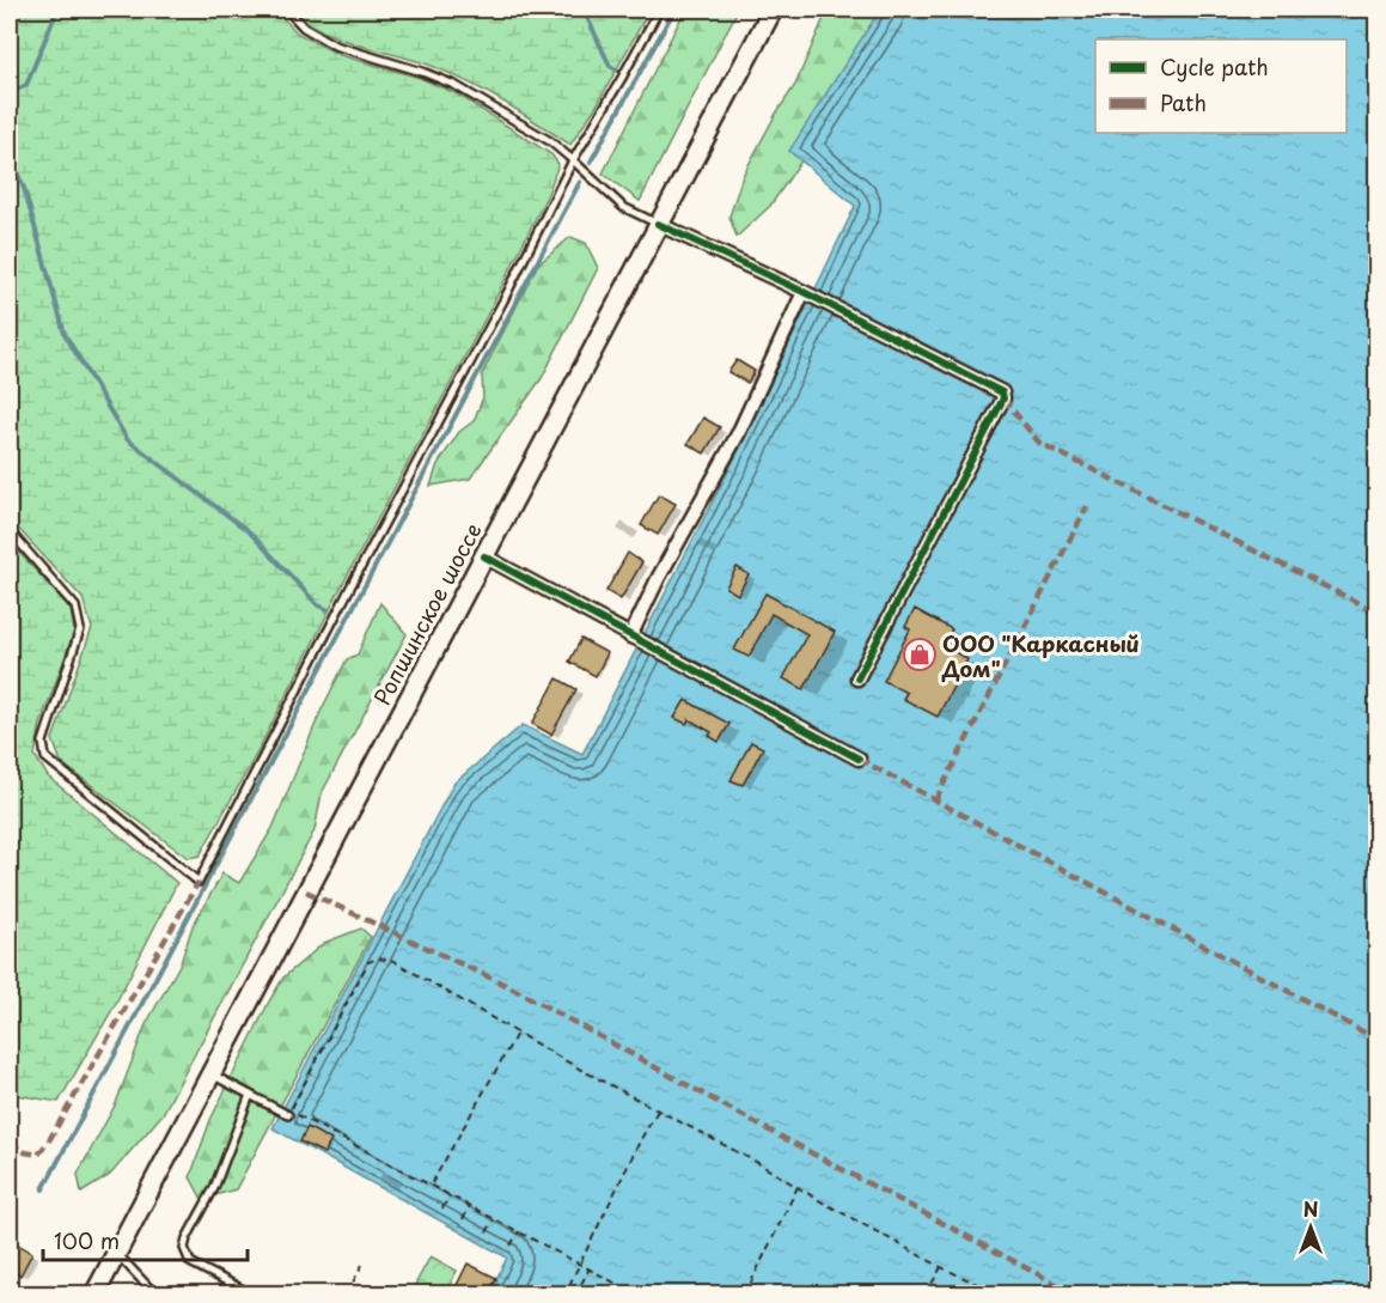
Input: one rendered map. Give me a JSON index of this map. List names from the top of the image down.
{
  "streets": {
    "main road": ["Ропшинское шоссе"]
  },
  "places": {
    "shop": ["ООО \"Каркасный Дом\""]
  },
  "legend": ["Cycle path", "Path"],
  "scale_bar": "100 m",
  "north": "top"
}
